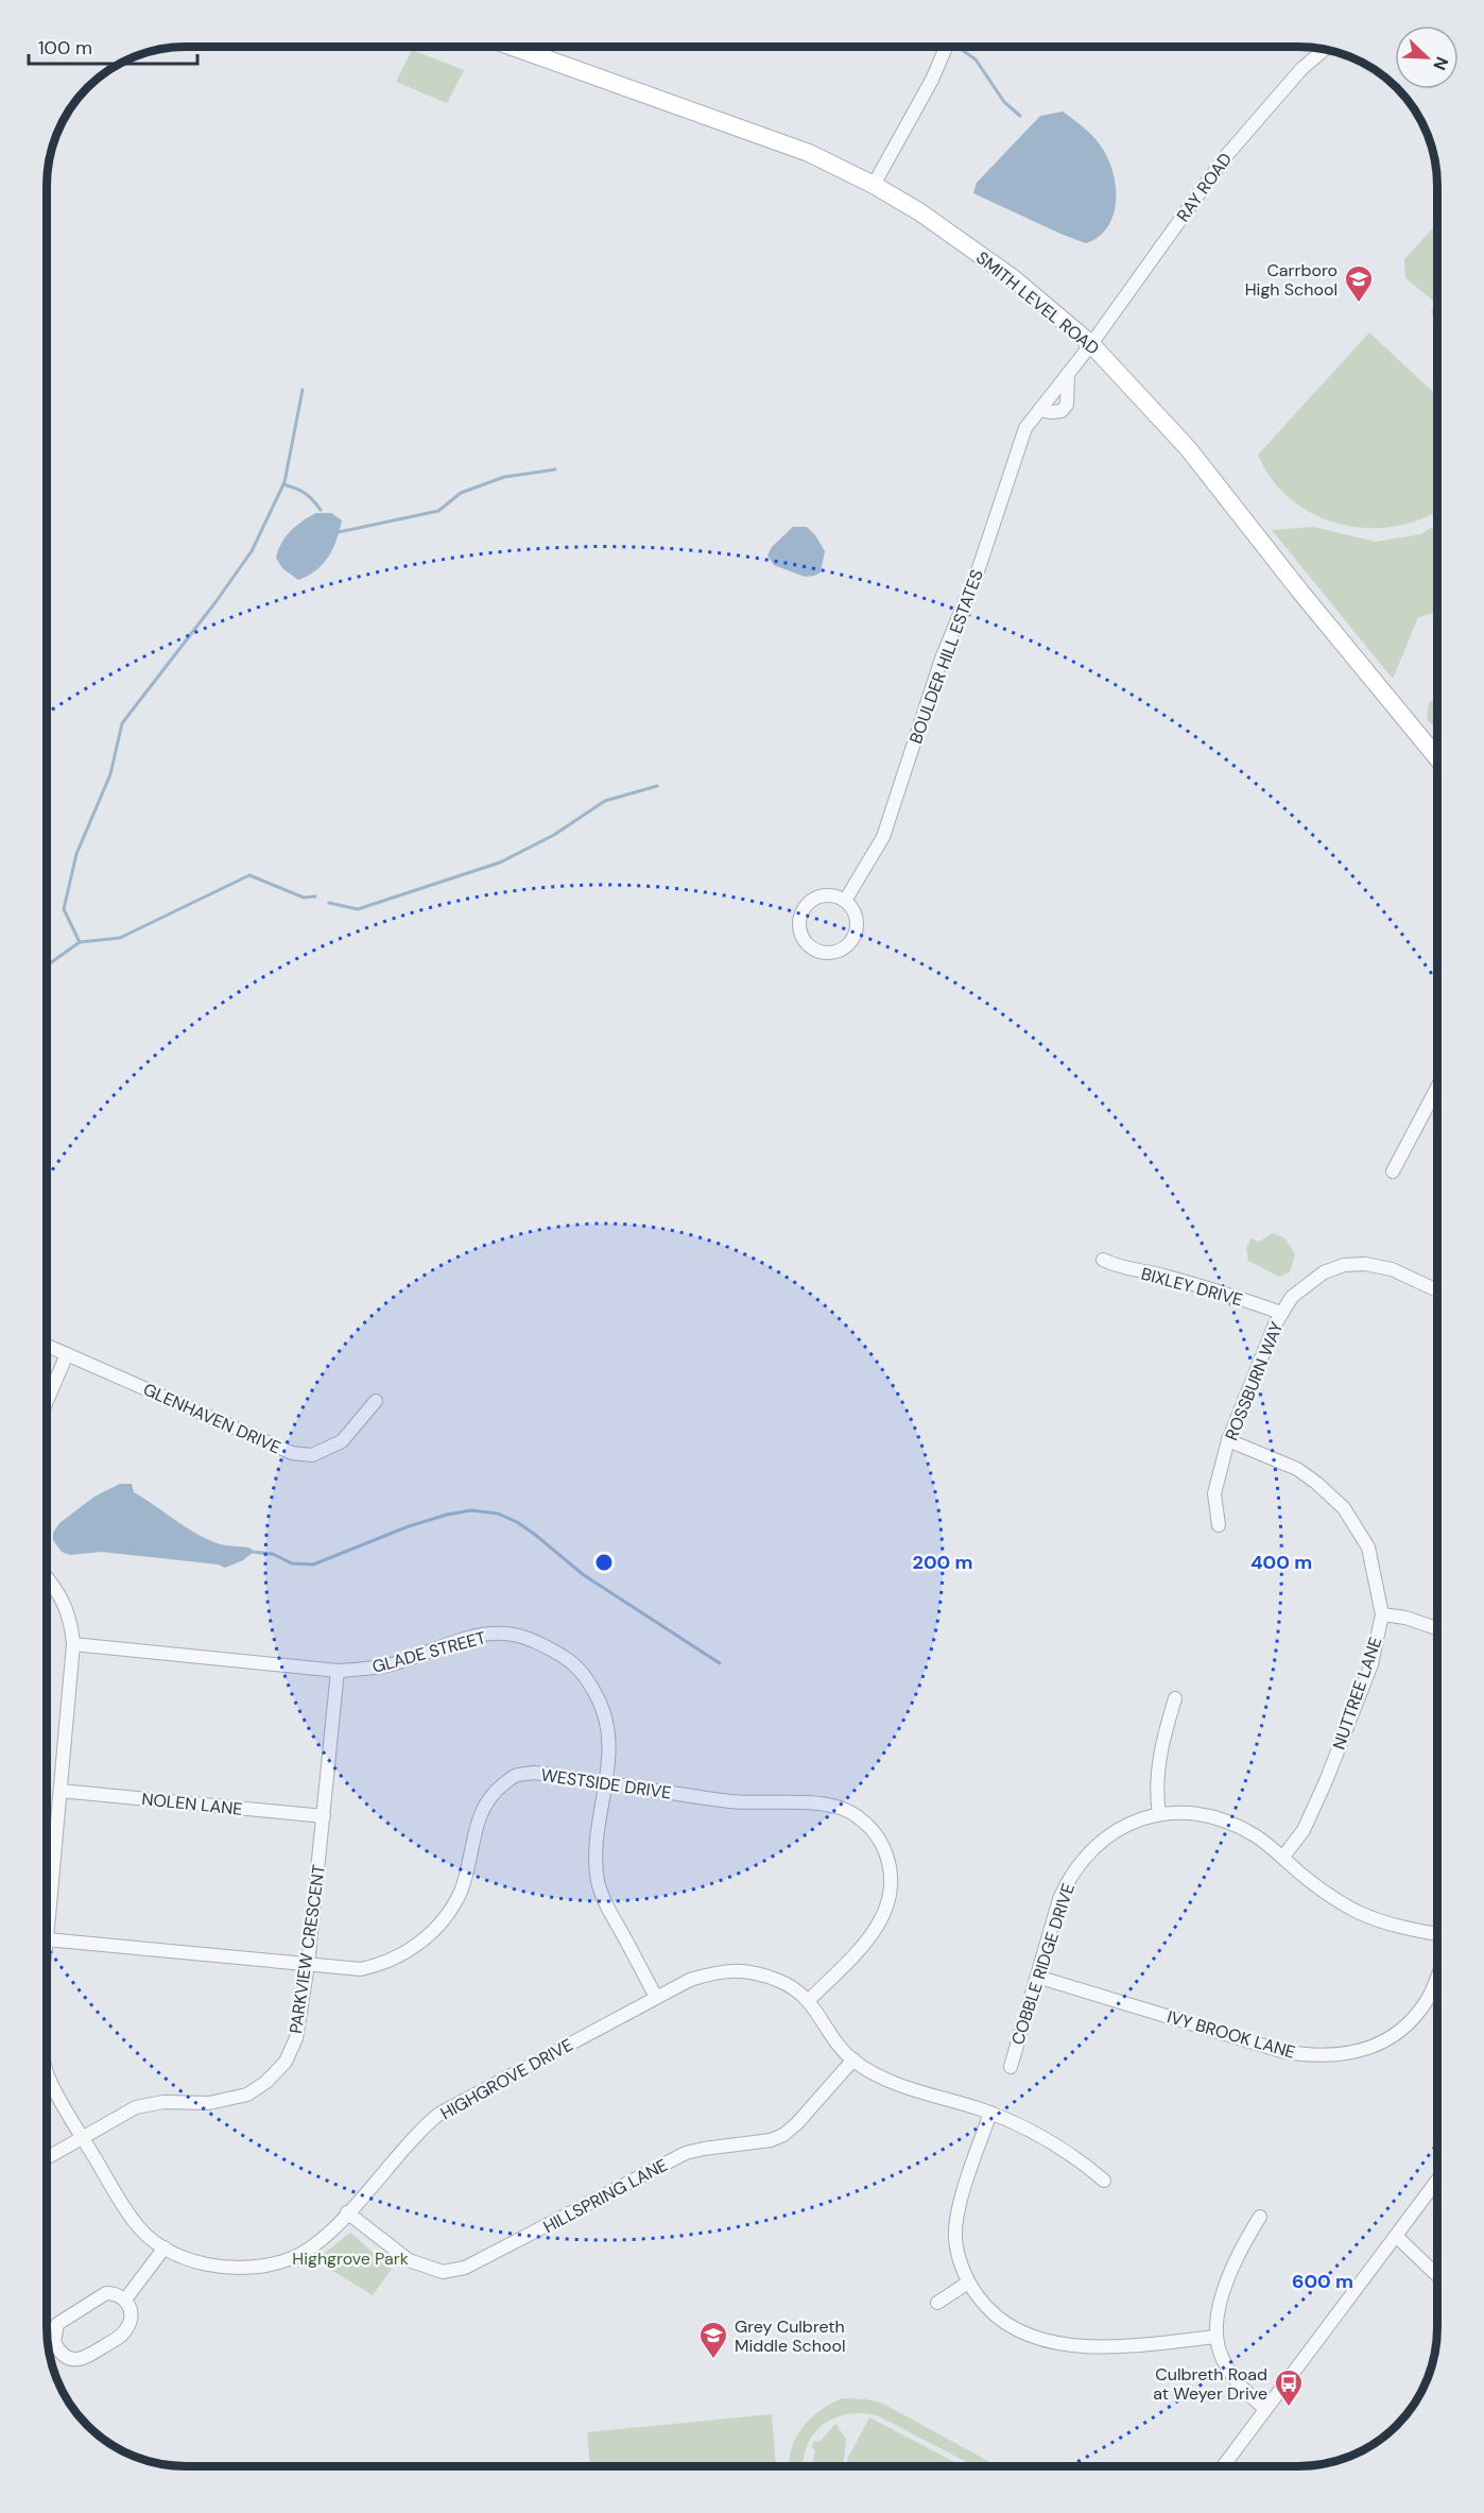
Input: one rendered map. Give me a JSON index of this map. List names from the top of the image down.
{
  "streets": {
    "main road": ["SMITH LEVEL ROAD"],
    "street": [
      "RAY ROAD",
      "BOULDER HILL ESTATES",
      "BIXLEY DRIVE",
      "ROSSBURN WAY",
      "GLENHAVEN DRIVE",
      "GLADE STREET",
      "NUTTREE LANE",
      "WESTSIDE DRIVE",
      "NOLEN LANE",
      "PARKVIEW CRESCENT",
      "COBBLE RIDGE DRIVE",
      "IVY BROOK LANE",
      "HIGHGROVE DRIVE",
      "HILLSPRING LANE"
    ]
  },
  "crossings": [
    ["RAY ROAD", "SMITH LEVEL ROAD"],
    ["RAY ROAD", "BOULDER HILL ESTATES"],
    ["SMITH LEVEL ROAD", "BOULDER HILL ESTATES"],
    ["BIXLEY DRIVE", "ROSSBURN WAY"],
    ["ROSSBURN WAY", "NUTTREE LANE"],
    ["GLADE STREET", "WESTSIDE DRIVE"],
    ["GLADE STREET", "PARKVIEW CRESCENT"],
    ["GLADE STREET", "HIGHGROVE DRIVE"],
    ["NUTTREE LANE", "COBBLE RIDGE DRIVE"],
    ["WESTSIDE DRIVE", "PARKVIEW CRESCENT"],
    ["WESTSIDE DRIVE", "HIGHGROVE DRIVE"],
    ["NOLEN LANE", "PARKVIEW CRESCENT"],
    ["NOLEN LANE", "HIGHGROVE DRIVE"],
    ["PARKVIEW CRESCENT", "HIGHGROVE DRIVE"],
    ["COBBLE RIDGE DRIVE", "IVY BROOK LANE"],
    ["HIGHGROVE DRIVE", "HILLSPRING LANE"]
  ],
  "parks": ["Highgrove Park"],
  "places": {
    "school or university": ["Carrboro High School", "Grey Culbreth Middle School"],
    "bus stop": ["Culbreth Road at Weyer Drive"]
  },
  "scale_bar": "100 m",
  "north": "bottom right",
  "rings": ["200 m", "400 m", "600 m"]
}
